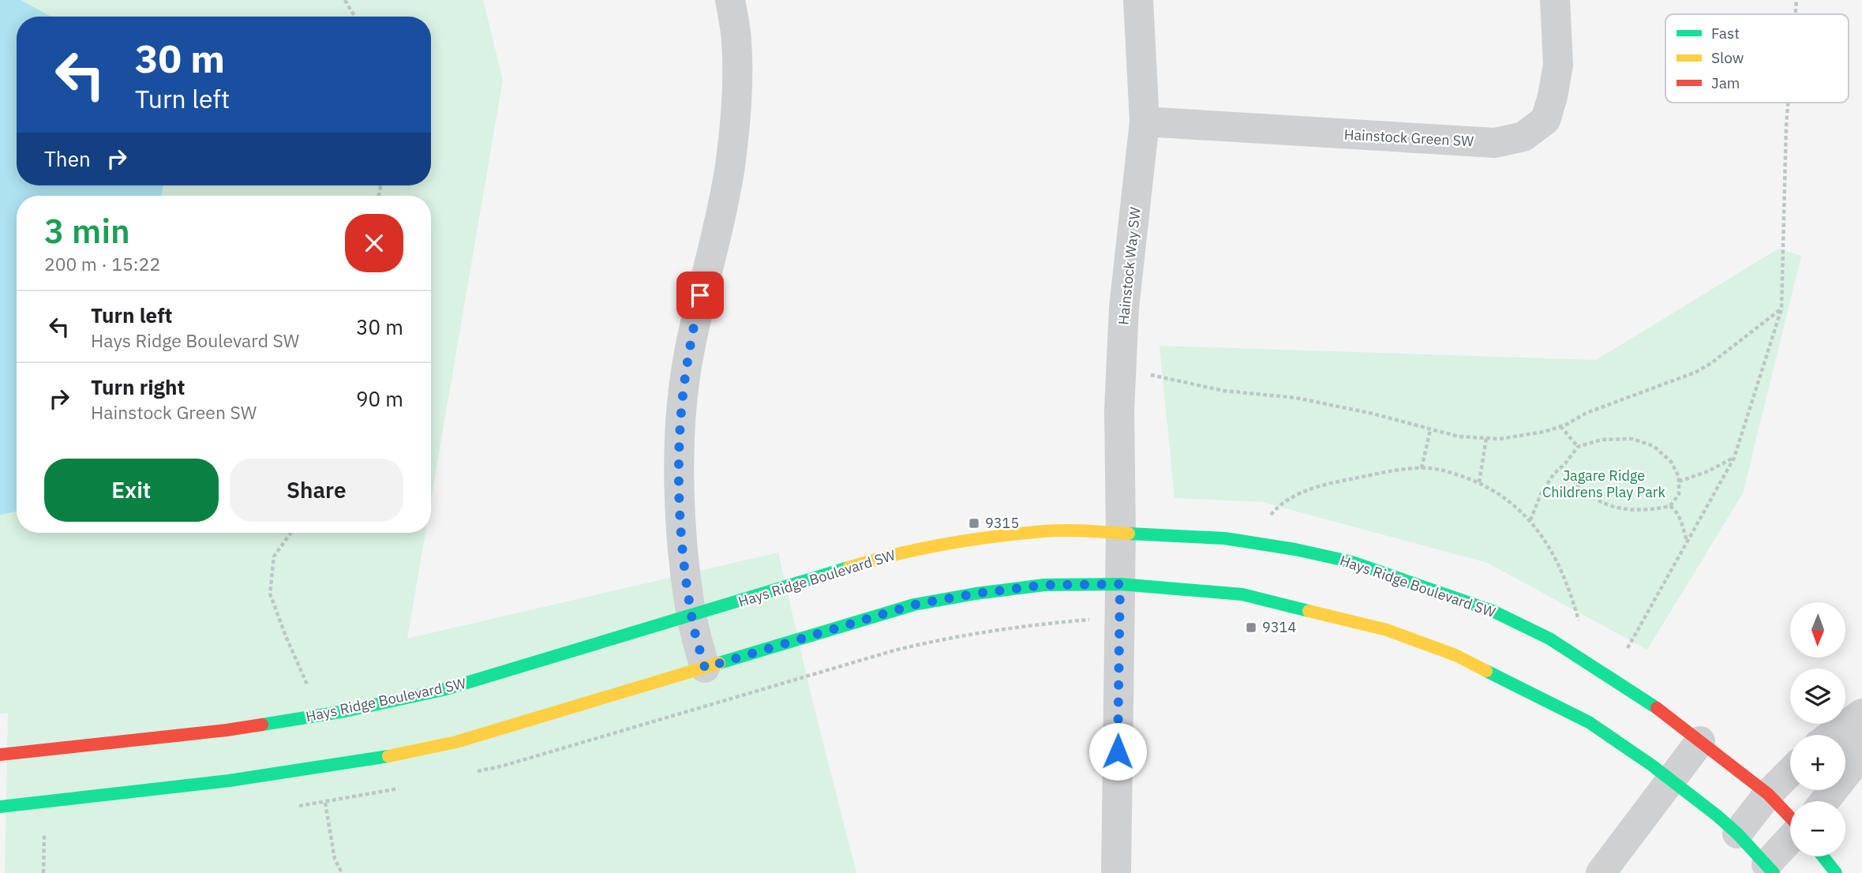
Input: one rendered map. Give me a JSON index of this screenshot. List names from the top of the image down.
{
  "streets": {
    "street": ["Hainstock Green SW", "Hainstock Way SW", "Hays Ridge Boulevard SW"]
  },
  "crossings": [
    ["Hainstock Green SW", "Hainstock Way SW"],
    ["Hainstock Way SW", "Hays Ridge Boulevard SW"]
  ],
  "parks": ["Jagare Ridge Childrens Play Park"],
  "places": {
    "transit": ["9315", "9314"]
  },
  "legend": ["Fast", "Slow", "Jam"],
  "north": "bottom",
  "page": {
    "turn": ["30 m", "Turn left"],
    "then": "Then",
    "heading": ["3 min", "200 m · 15:22"],
    "list": [
      {
        "name": "Turn left",
        "note": "Hays Ridge Boulevard SW",
        "value": "30 m"
      },
      {
        "name": "Turn right",
        "note": "Hainstock Green SW",
        "value": "90 m"
      }
    ],
    "buttons": ["Exit", "Share"],
    "map_buttons": ["+", "−"]
  }
}
